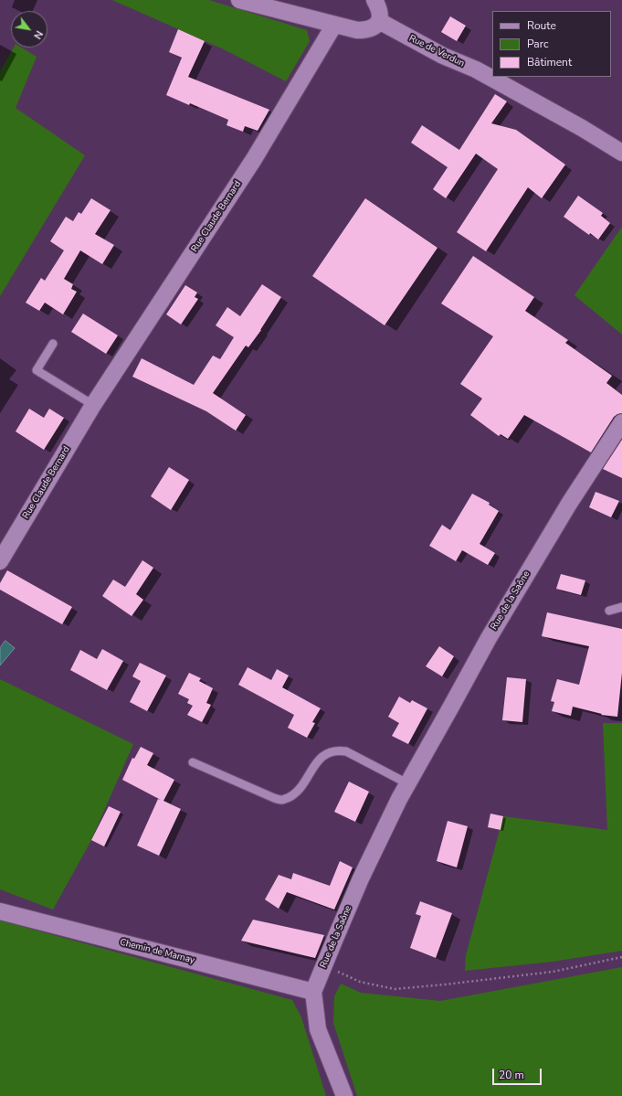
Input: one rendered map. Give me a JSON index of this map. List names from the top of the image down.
{
  "streets": {
    "street": [
      "Rue de Verdun",
      "Rue Claude Bernard",
      "Rue de la Saône",
      "Chemin de Marnay"
    ]
  },
  "crossings": [
    ["Rue de la Saône", "Chemin de Marnay"]
  ],
  "legend": ["Route", "Parc", "Bâtiment"],
  "scale_bar": "20 m",
  "north": "bottom right"
}
